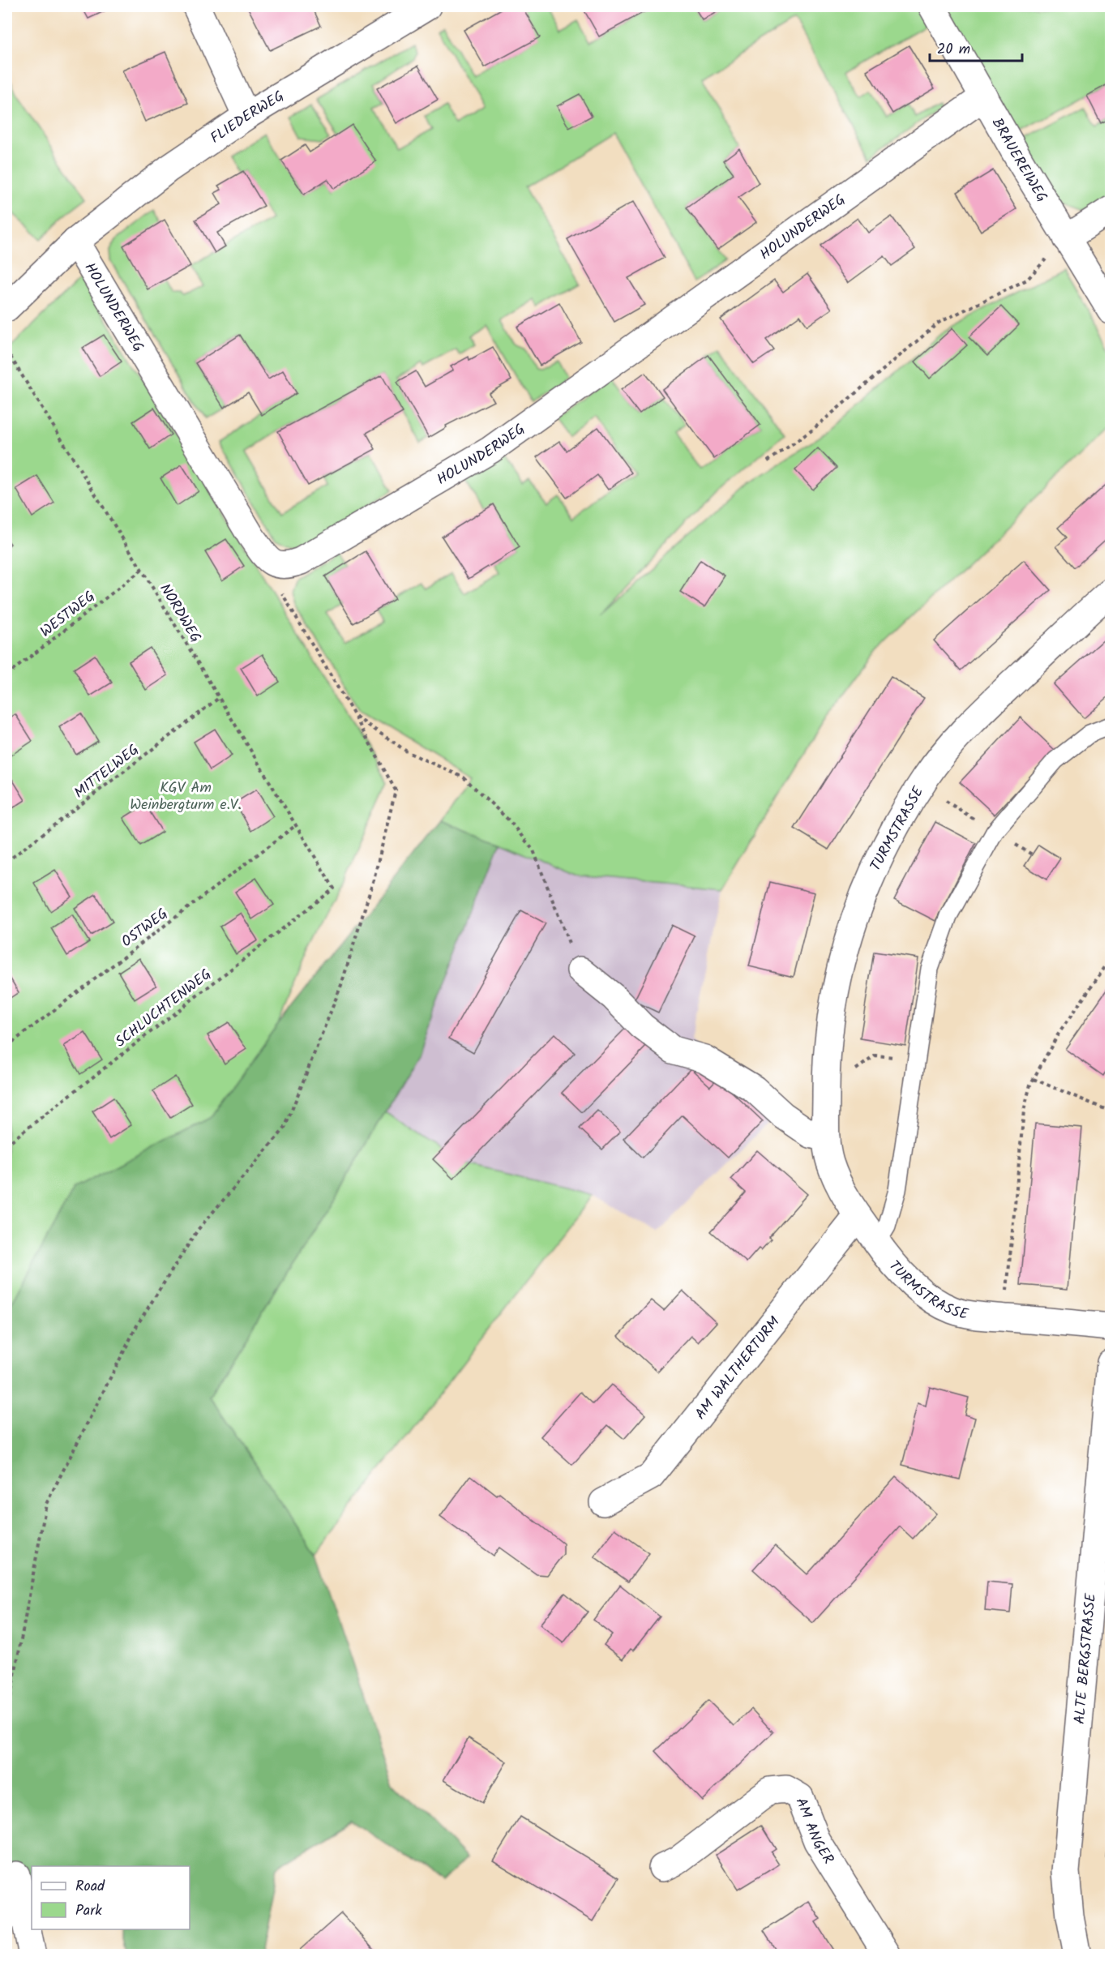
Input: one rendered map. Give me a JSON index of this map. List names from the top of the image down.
{
  "streets": {
    "street": [
      "FLIEDERWEG",
      "BRAUEREIWEG",
      "HOLUNDERWEG",
      "TURMSTRASSE",
      "AM WALTHERTURM",
      "ALTE BERGSTRASSE",
      "AM ANGER"
    ],
    "path": [
      "NORDWEG",
      "WESTWEG",
      "MITTELWEG",
      "OSTWEG",
      "SCHLUCHTENWEG"
    ]
  },
  "crossings": [
    ["FLIEDERWEG", "HOLUNDERWEG"],
    ["BRAUEREIWEG", "HOLUNDERWEG"],
    ["NORDWEG", "WESTWEG"],
    ["NORDWEG", "MITTELWEG"],
    ["NORDWEG", "OSTWEG"],
    ["NORDWEG", "SCHLUCHTENWEG"],
    ["TURMSTRASSE", "AM WALTHERTURM"]
  ],
  "parks": ["KGV Am Weinbergturm e.V."],
  "legend": ["Road", "Park"],
  "scale_bar": "20 m"
}
